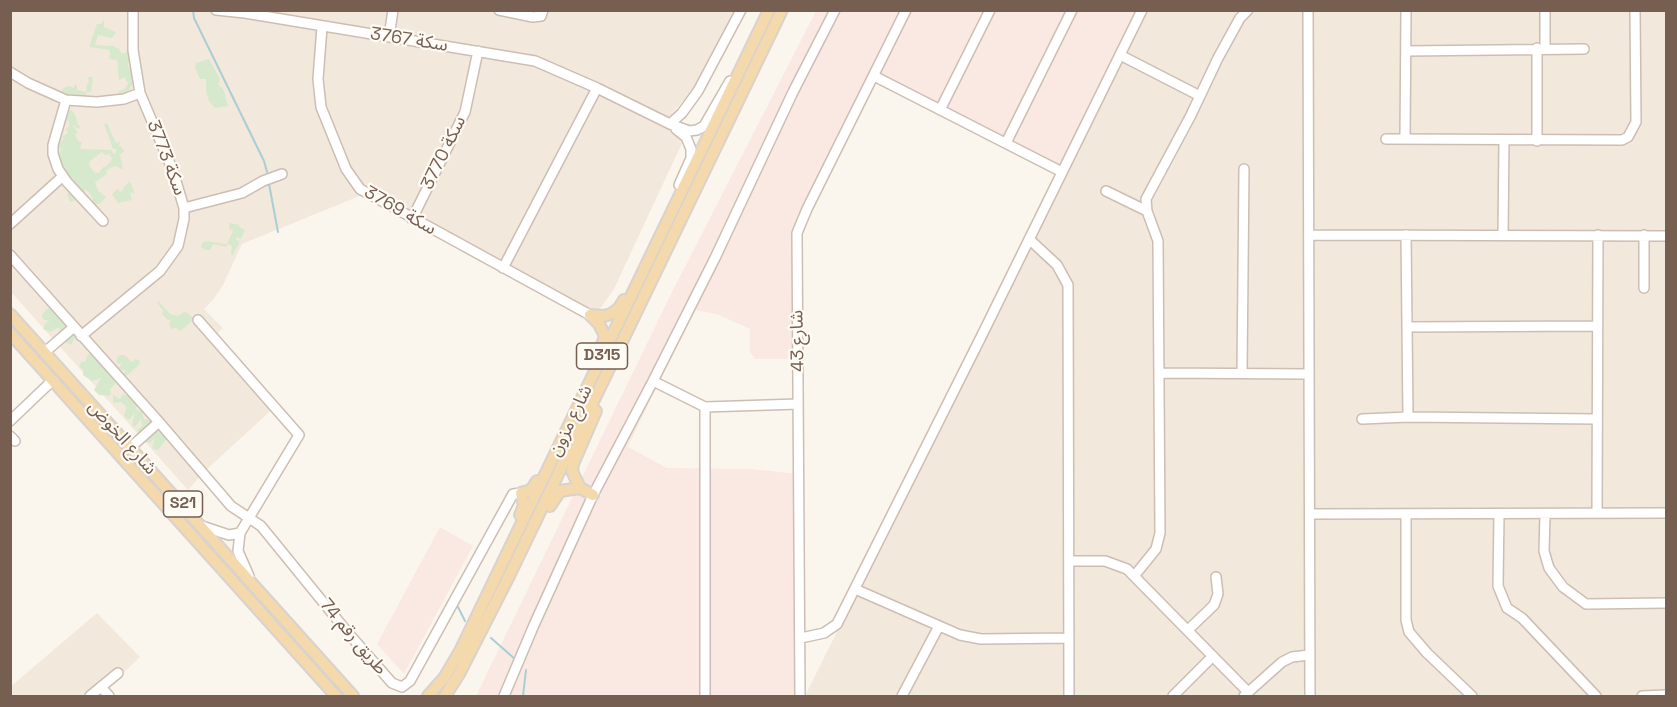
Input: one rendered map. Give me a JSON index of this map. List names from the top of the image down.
{
  "streets": {
    "main road": [
      "D315",
      "شارع مزون",
      "شارع الخوض",
      "S21"
    ],
    "street": [
      "سكة 3767",
      "سكة 3770",
      "سكة 3773",
      "سكة 3769",
      "شارع 43",
      "طريق رقم 74"
    ]
  },
  "crossings": [
    ["سكة 3767", "سكة 3770"],
    ["سكة 3767", "سكة 3769"],
    ["سكة 3770", "سكة 3769"],
    ["سكة 3773", "طريق رقم 74"]
  ]
}
